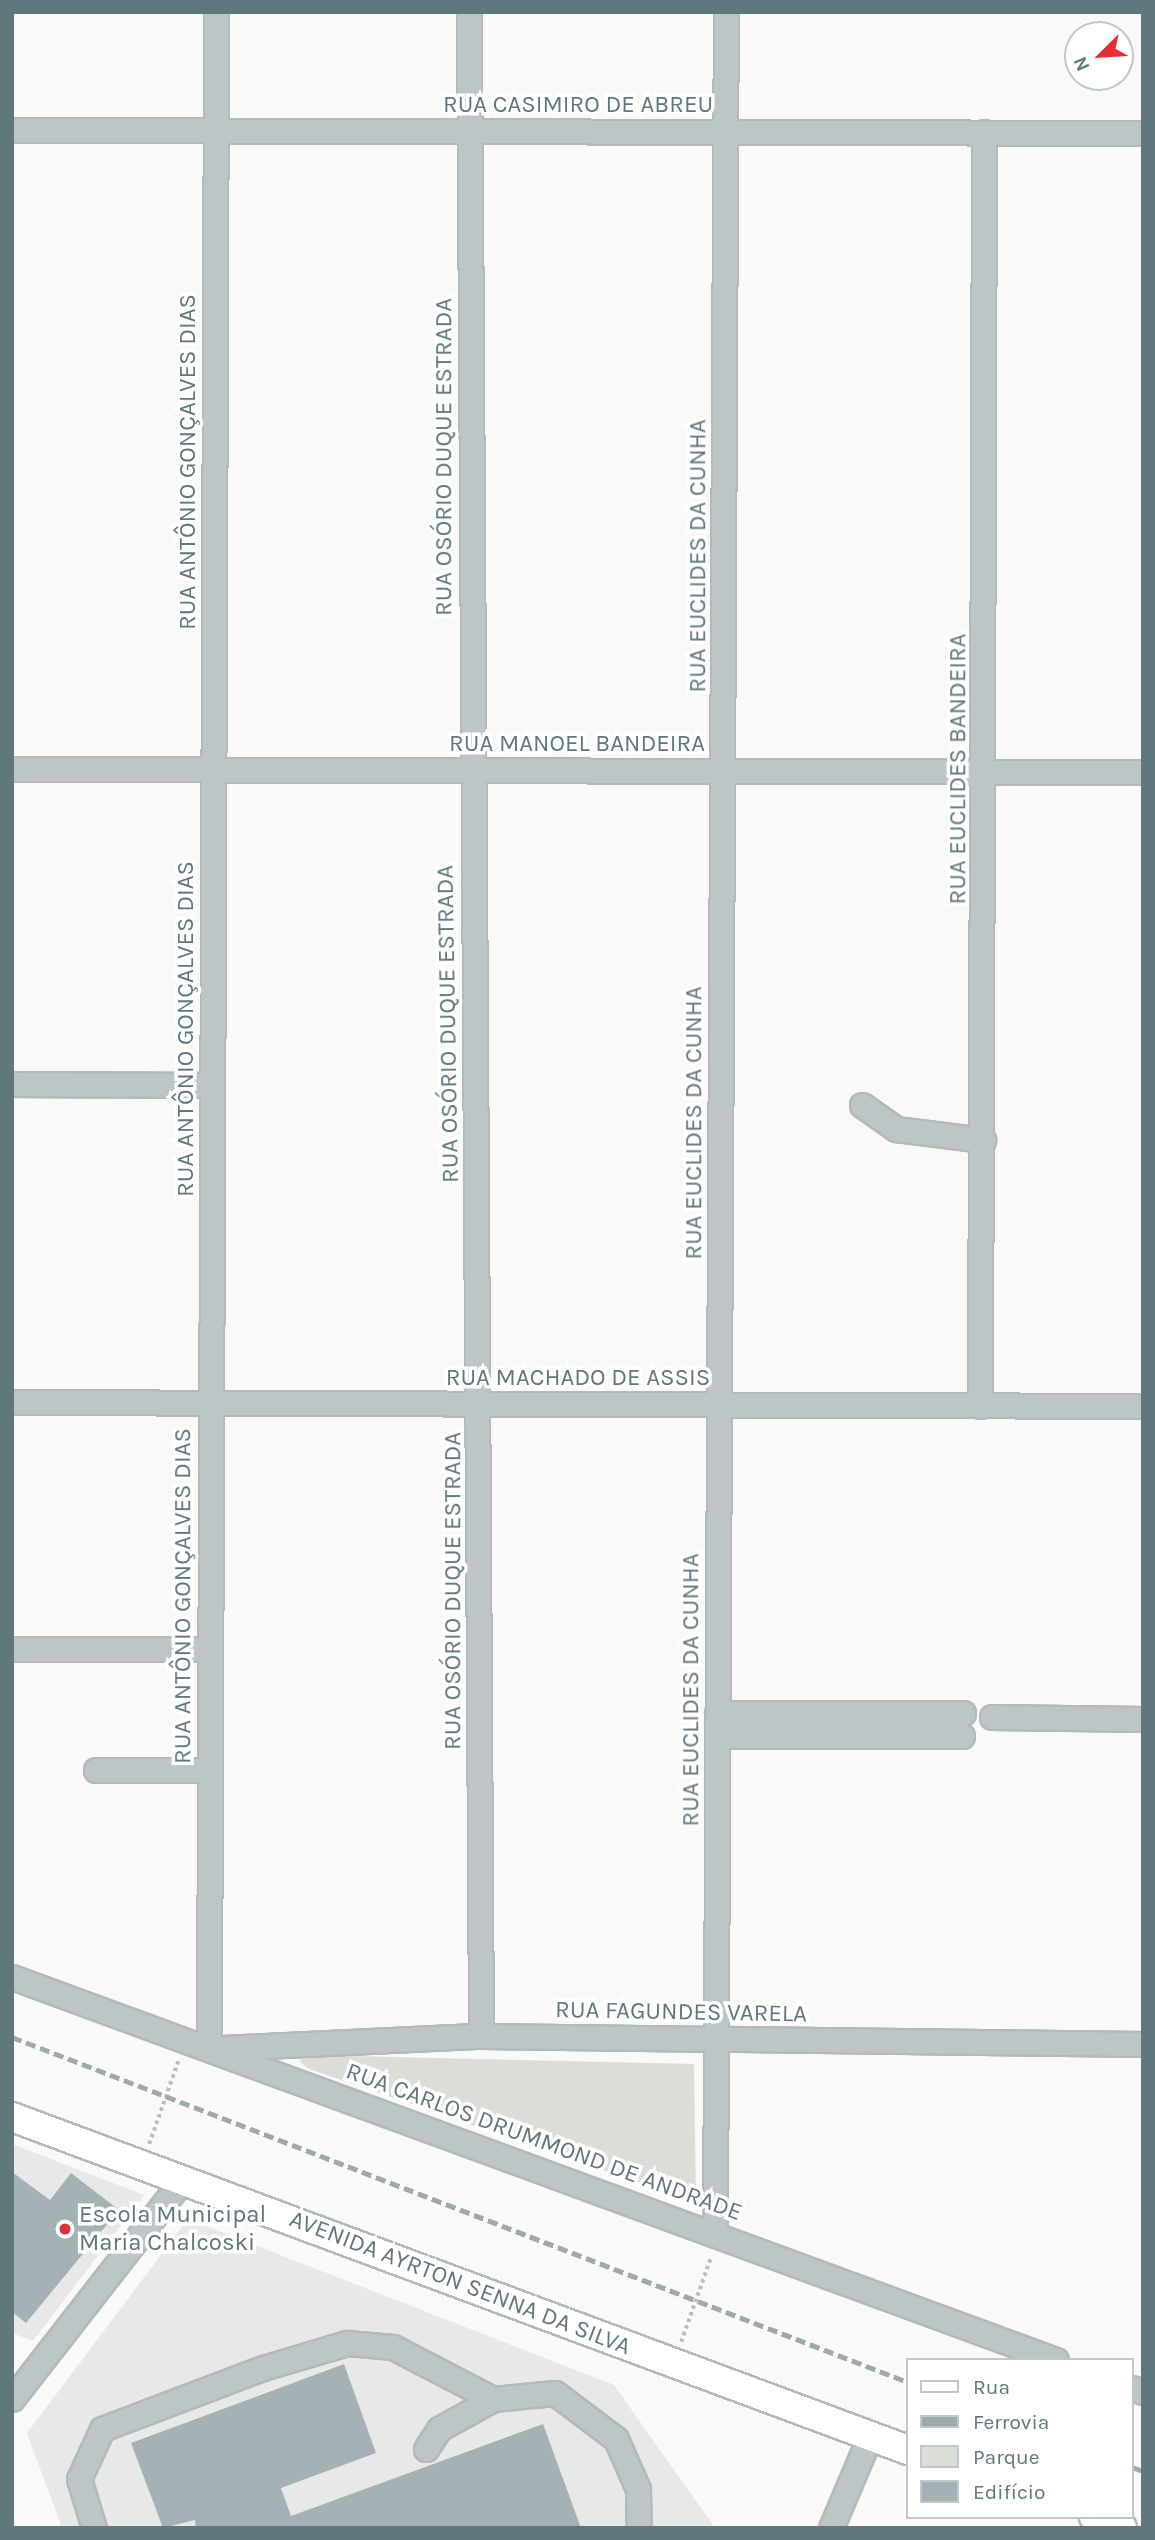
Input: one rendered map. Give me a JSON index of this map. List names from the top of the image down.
{
  "streets": {
    "main road": ["AVENIDA AYRTON SENNA DA SILVA"],
    "street": [
      "RUA CASIMIRO DE ABREU",
      "RUA OSÓRIO DUQUE ESTRADA",
      "RUA ANTÔNIO GONÇALVES DIAS",
      "RUA EUCLIDES DA CUNHA",
      "RUA MANOEL BANDEIRA",
      "RUA EUCLIDES BANDEIRA",
      "RUA MACHADO DE ASSIS",
      "RUA FAGUNDES VARELA",
      "RUA CARLOS DRUMMOND DE ANDRADE"
    ]
  },
  "crossings": [
    ["RUA CASIMIRO DE ABREU", "RUA OSÓRIO DUQUE ESTRADA"],
    ["RUA CASIMIRO DE ABREU", "RUA ANTÔNIO GONÇALVES DIAS"],
    ["RUA CASIMIRO DE ABREU", "RUA EUCLIDES DA CUNHA"],
    ["RUA CASIMIRO DE ABREU", "RUA EUCLIDES BANDEIRA"],
    ["RUA OSÓRIO DUQUE ESTRADA", "RUA MANOEL BANDEIRA"],
    ["RUA OSÓRIO DUQUE ESTRADA", "RUA MACHADO DE ASSIS"],
    ["RUA OSÓRIO DUQUE ESTRADA", "RUA FAGUNDES VARELA"],
    ["RUA ANTÔNIO GONÇALVES DIAS", "RUA MANOEL BANDEIRA"],
    ["RUA ANTÔNIO GONÇALVES DIAS", "RUA MACHADO DE ASSIS"],
    ["RUA ANTÔNIO GONÇALVES DIAS", "RUA FAGUNDES VARELA"],
    ["RUA ANTÔNIO GONÇALVES DIAS", "RUA CARLOS DRUMMOND DE ANDRADE"],
    ["RUA EUCLIDES DA CUNHA", "RUA MANOEL BANDEIRA"],
    ["RUA EUCLIDES DA CUNHA", "RUA MACHADO DE ASSIS"],
    ["RUA EUCLIDES DA CUNHA", "RUA FAGUNDES VARELA"],
    ["RUA EUCLIDES DA CUNHA", "RUA CARLOS DRUMMOND DE ANDRADE"],
    ["RUA MANOEL BANDEIRA", "RUA EUCLIDES BANDEIRA"],
    ["RUA EUCLIDES BANDEIRA", "RUA MACHADO DE ASSIS"],
    ["RUA FAGUNDES VARELA", "RUA CARLOS DRUMMOND DE ANDRADE"]
  ],
  "places": ["Escola Municipal Maria Chalcoski"],
  "legend": [
    "Rua",
    "Ferrovia",
    "Parque",
    "Edifício"
  ],
  "north": "bottom left"
}
